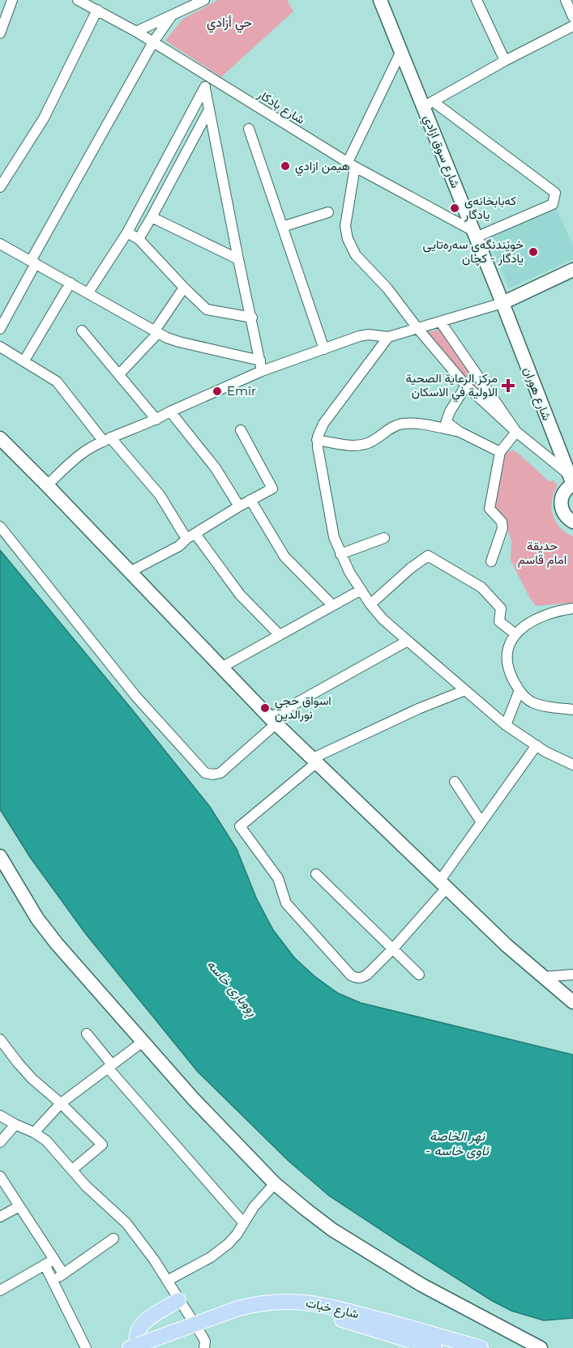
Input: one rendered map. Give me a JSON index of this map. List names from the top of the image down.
{
  "streets": {
    "main road": ["شارع خبات"],
    "street": ["شارع بادكار", "شارع سوق ازادي", "شارع هوران"]
  },
  "crossings": [
    ["شارع بادكار", "شارع سوق ازادي"],
    ["شارع سوق ازادي", "شارع هوران"]
  ],
  "districts": ["حي أزادي"],
  "water": ["ڕووباری خاسە", "نهر الخاصة - ئاوی خاسە"],
  "parks": ["حديقة امام قاسم"],
  "places": {
    "other": [
      "هيمن ازادي",
      "کەبابخانەی یادگار",
      "خوێندنگەی سەرەتایی یادگار - کچان",
      "Emîr",
      "اسواق حجي نورالدين"
    ],
    "health": ["مركز الرعاية الصحية الاولية في الاسكان"]
  }
}
